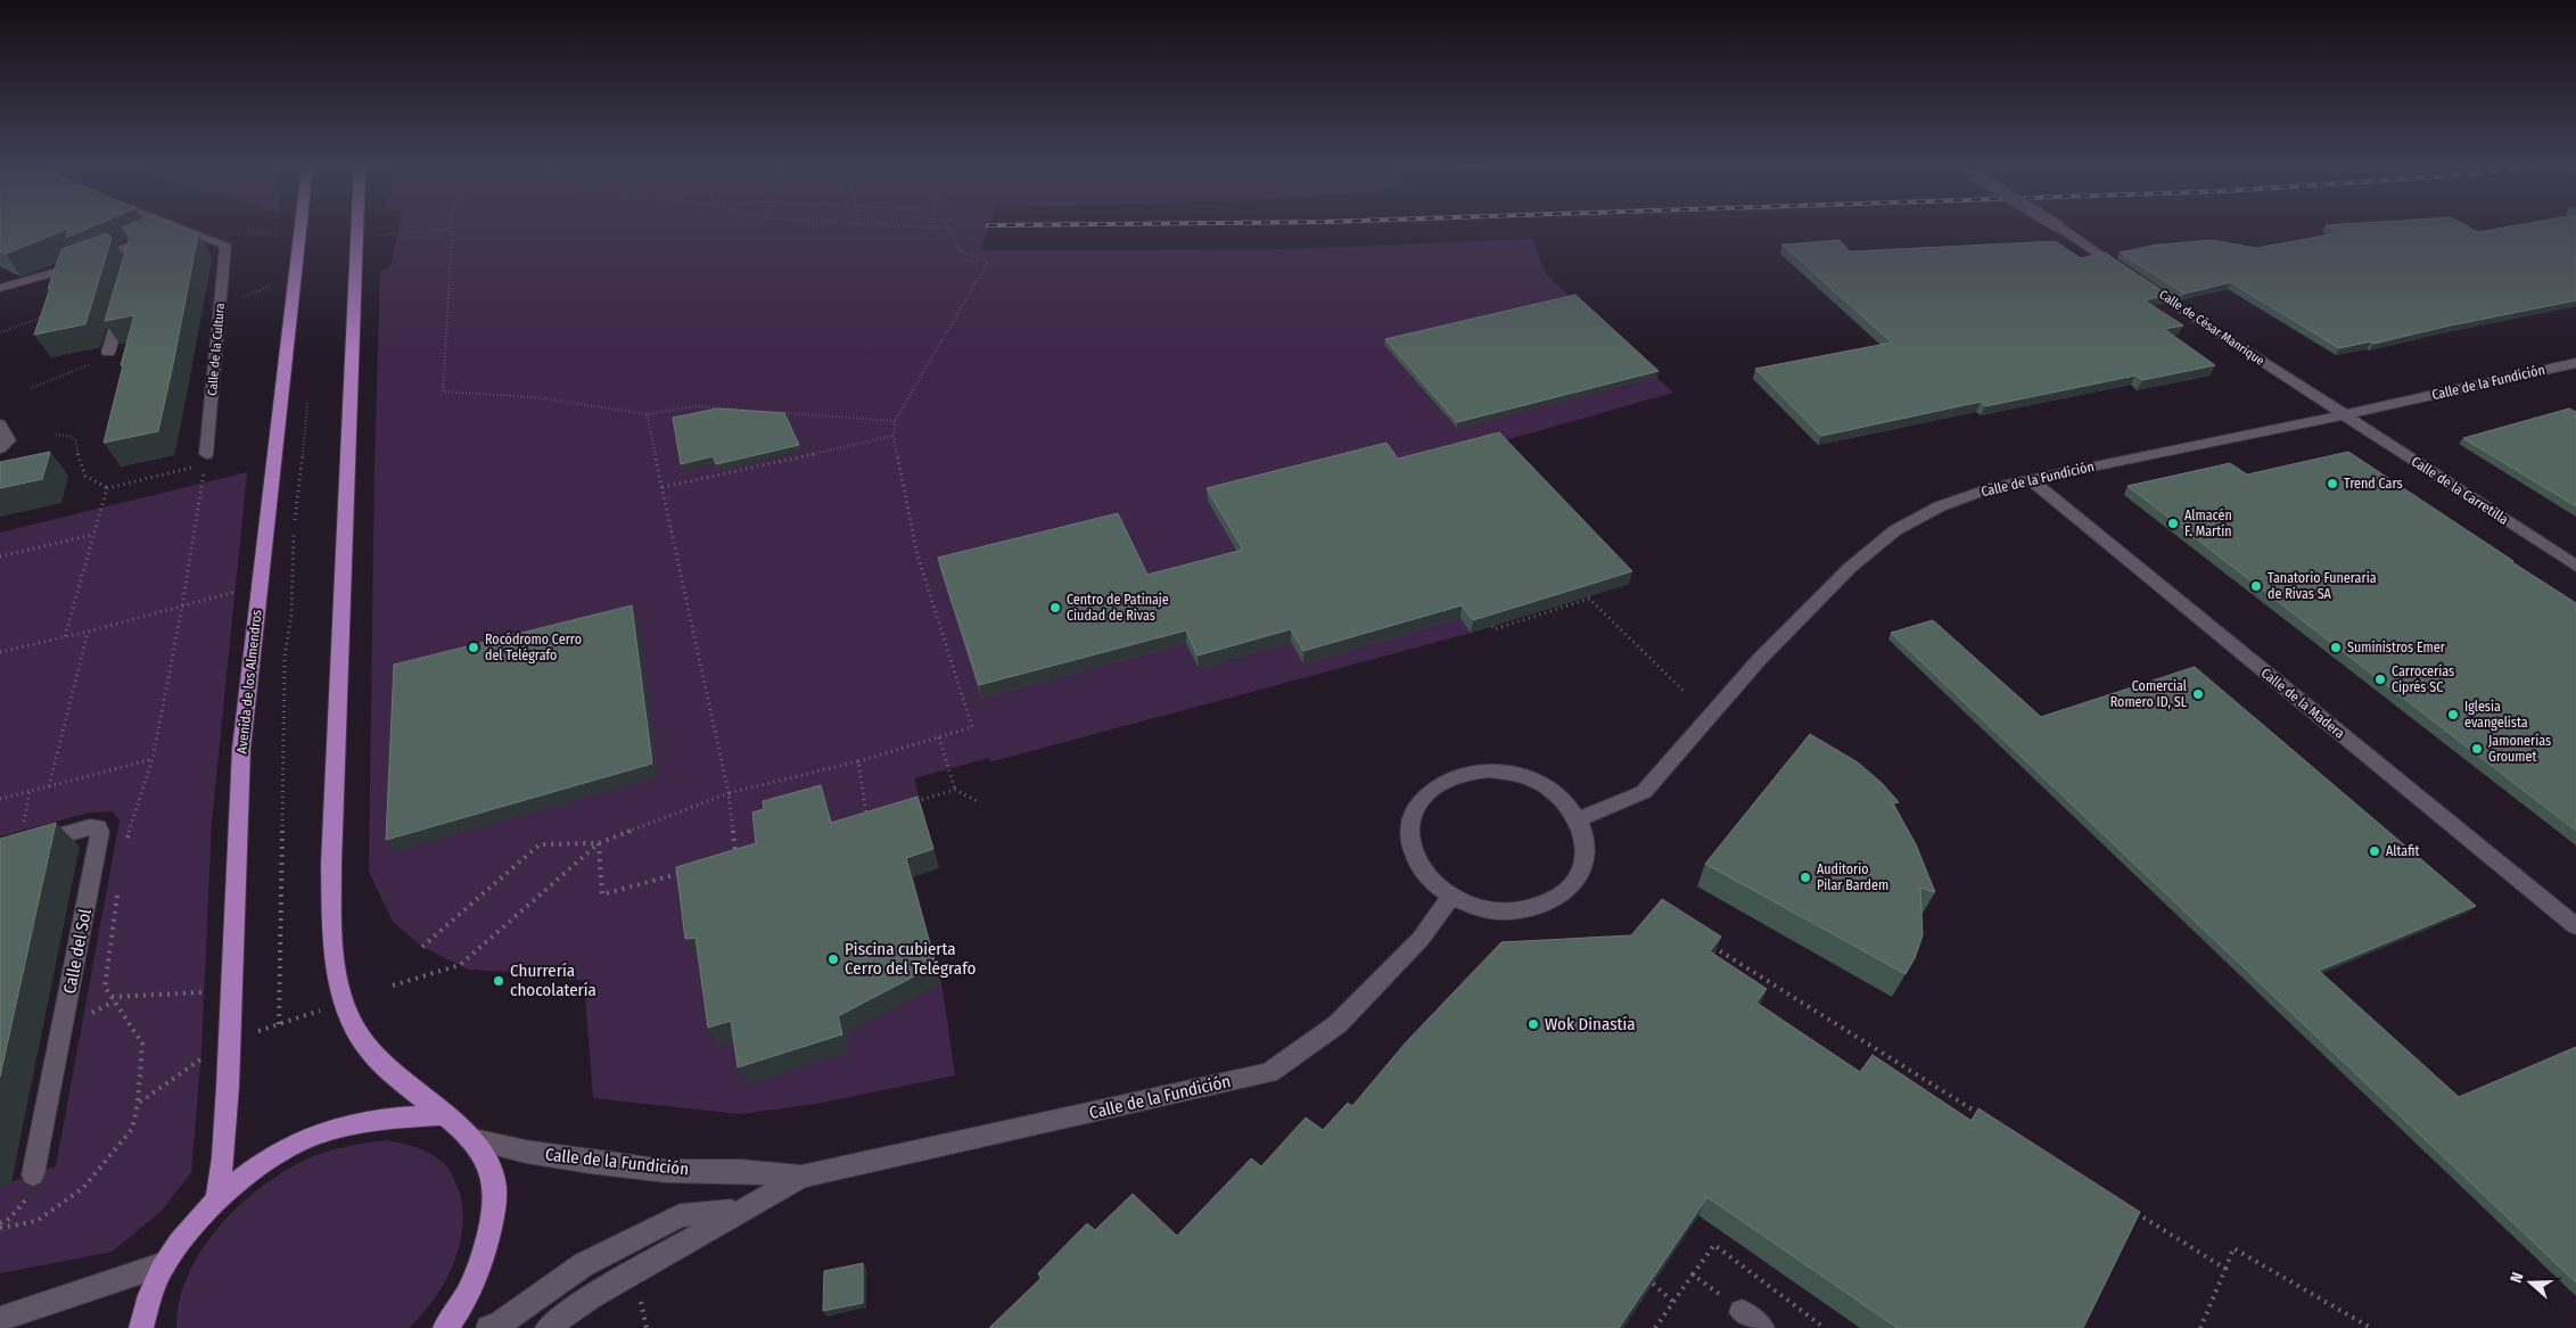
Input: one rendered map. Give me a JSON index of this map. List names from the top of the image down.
{
  "streets": {
    "main road": ["Avenida de los Almendros"],
    "street": [
      "Calle de César Manrique",
      "Calle de la Cultura",
      "Calle de la Fundición",
      "Calle de la Carretilla",
      "Calle de la Madera",
      "Calle del Sol"
    ]
  },
  "crossings": [
    ["Calle de César Manrique", "Calle de la Fundición"],
    ["Calle de César Manrique", "Calle de la Carretilla"],
    ["Calle de la Fundición", "Calle de la Carretilla"],
    ["Calle de la Fundición", "Calle de la Madera"]
  ],
  "places": [
    "Trend Cars",
    "Almacén F. Martín",
    "Tanatorio Funeraria de Rivas SA",
    "Centro de Patinaje Ciudad de Rivas",
    "Rocódromo Cerro del Telégrafo",
    "Suministros Emer",
    "Carrocerías Ciprés SC",
    "Comercial Romero ID, SL",
    "Iglesia evangelista",
    "Jamonerías Groumet",
    "Altafit",
    "Auditorio Pilar Bardem",
    "Piscina cubierta Cerro del Telégrafo",
    "Churrería chocolatería",
    "Wok Dinastía"
  ],
  "north": "left"
}
